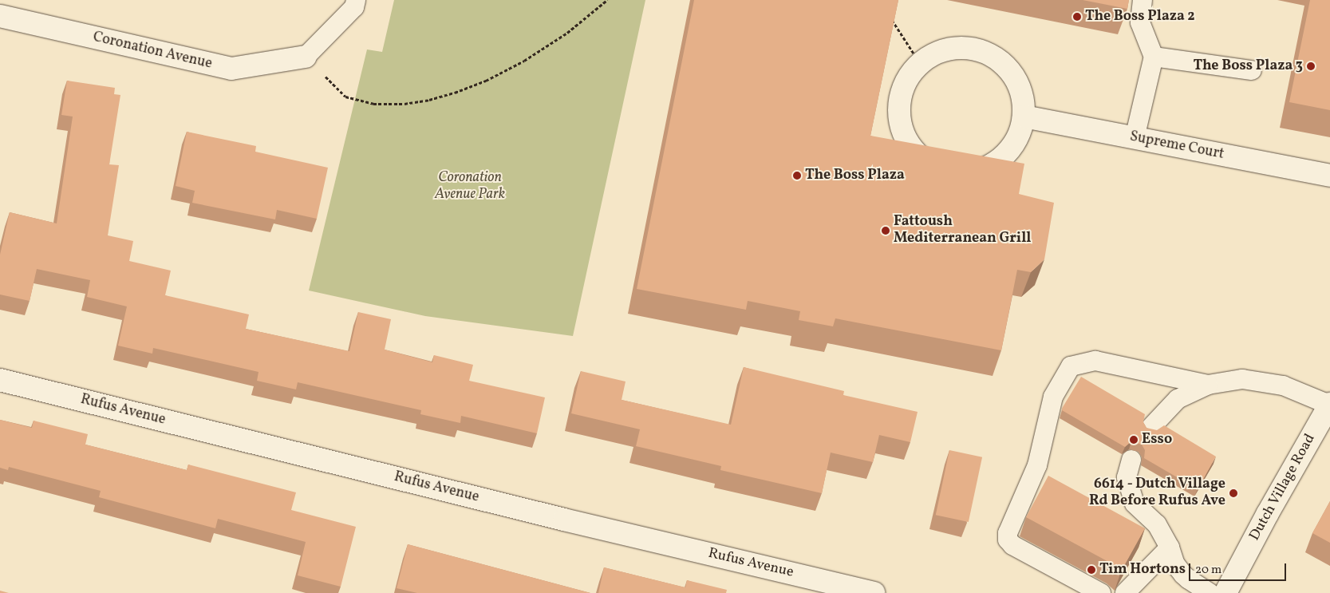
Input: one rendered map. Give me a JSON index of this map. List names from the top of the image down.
{
  "streets": {
    "street": [
      "Coronation Avenue",
      "Supreme Court",
      "Rufus Avenue",
      "Dutch Village Road"
    ]
  },
  "parks": ["Coronation Avenue Park"],
  "places": [
    "The Boss Plaza 2",
    "The Boss Plaza 3",
    "The Boss Plaza",
    "Fattoush Mediterranean Grill",
    "Esso",
    "6614 - Dutch Village Rd Before Rufus Ave",
    "Tim Hortons"
  ],
  "scale_bar": "20 m"
}
